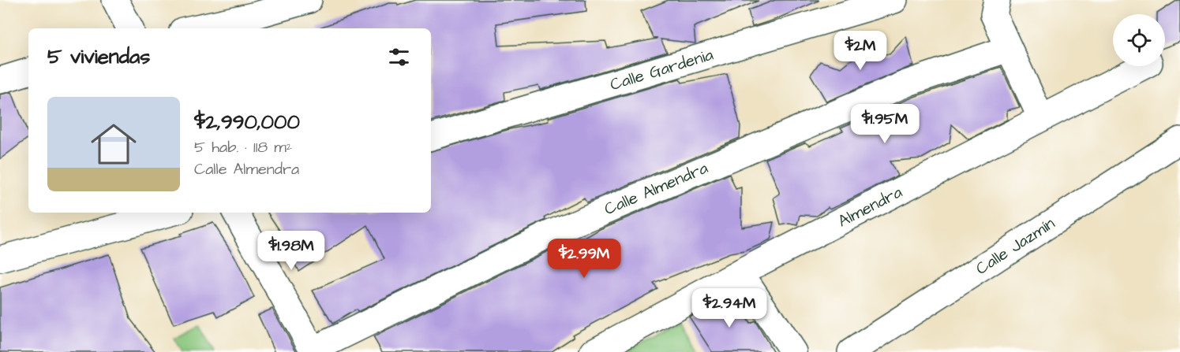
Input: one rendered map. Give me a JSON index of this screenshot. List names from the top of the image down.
{
  "streets": {
    "street": [
      "Calle Gardenia",
      "Calle Almendra",
      "Almendra",
      "Calle Jazmín"
    ]
  },
  "page": {
    "heading": "5 viviendas",
    "price": [
      "$2M",
      "$1.95M",
      "$1.98M",
      "$2.99M",
      "$2.94M"
    ],
    "list": [
      {
        "name": "$2,990,000",
        "note": "5 hab. · 118 m² · Calle Almendra"
      }
    ]
  }
}
